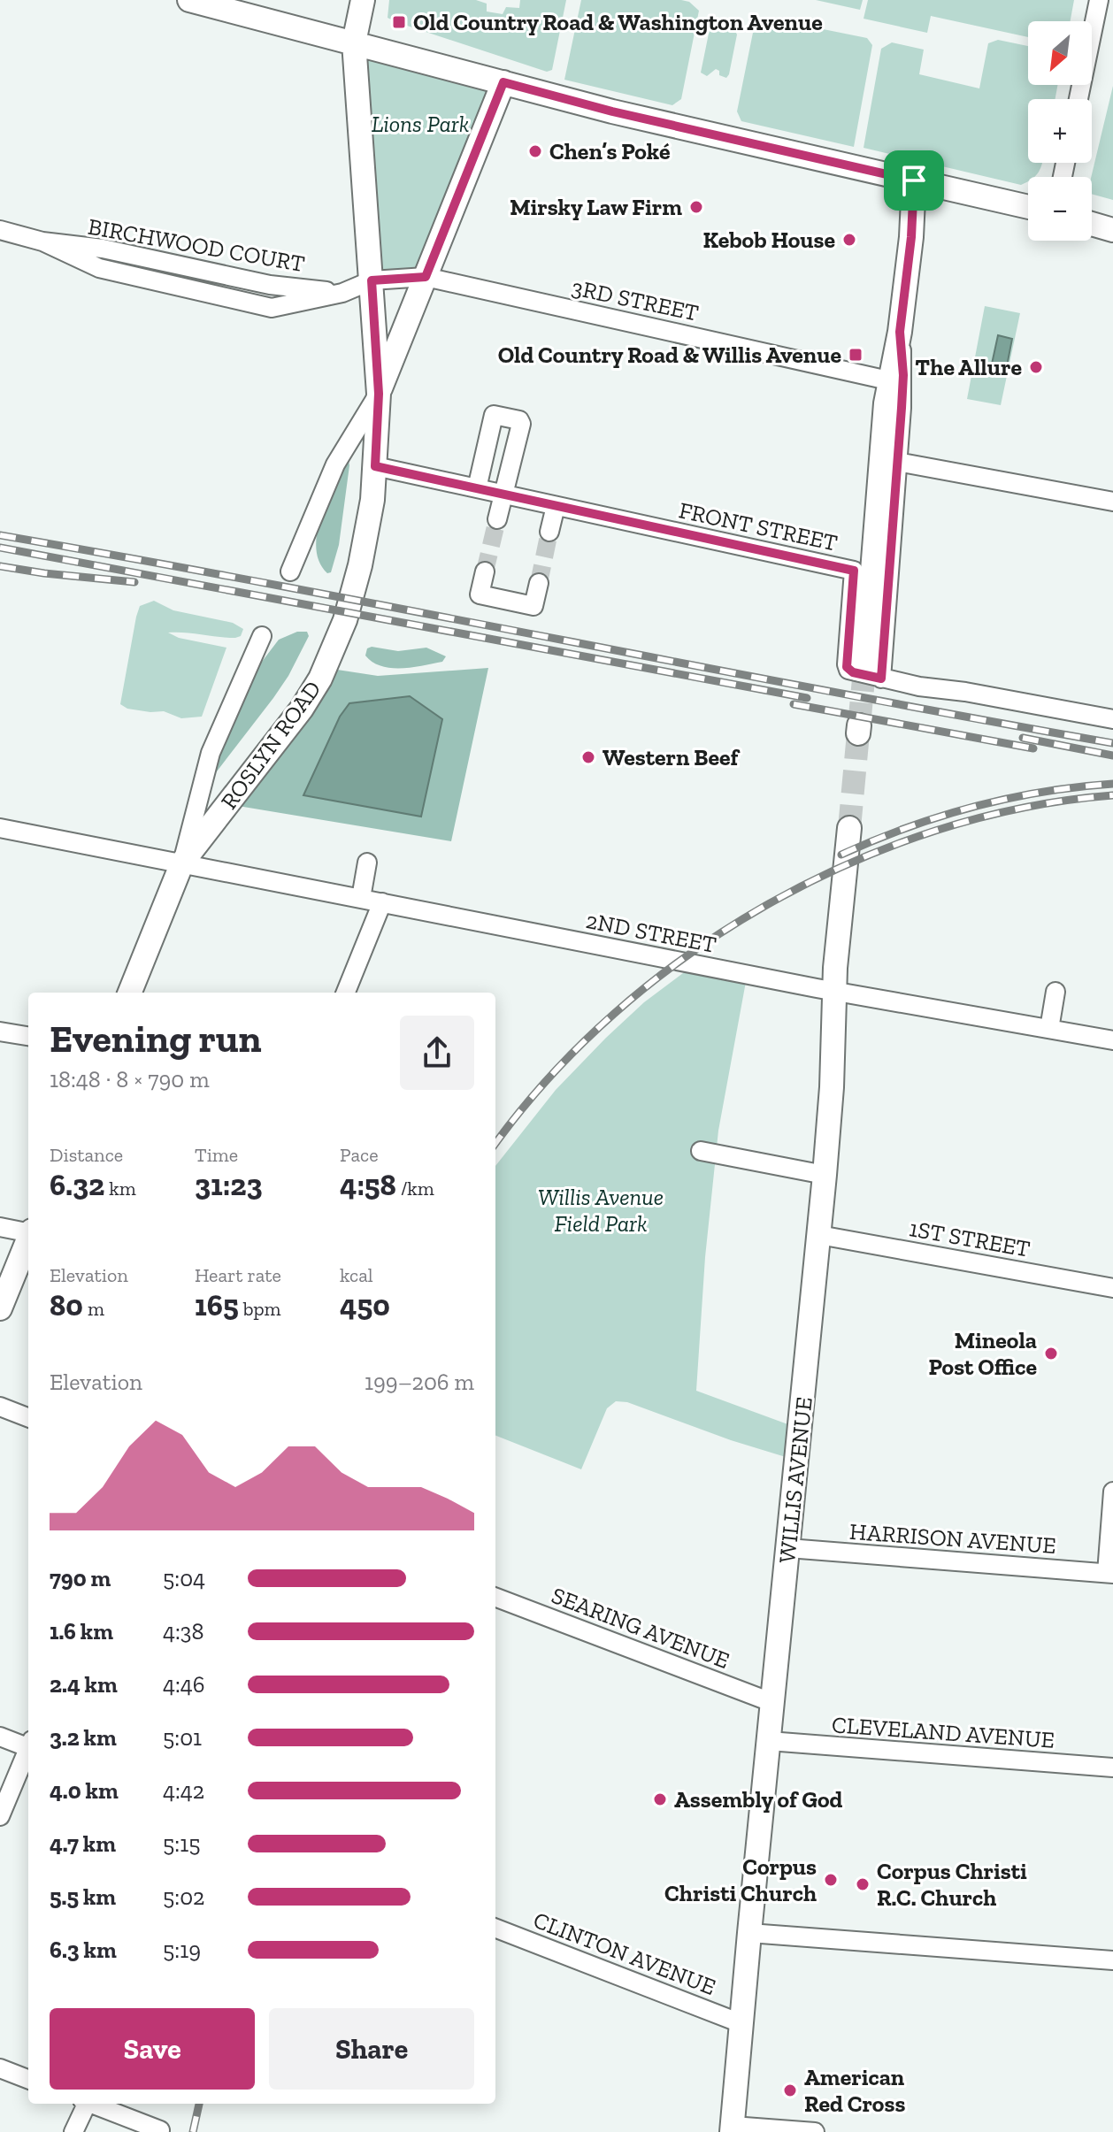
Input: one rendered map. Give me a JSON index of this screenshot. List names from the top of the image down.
{
  "streets": {
    "main road": ["ROSLYN ROAD", "WILLIS AVENUE"],
    "street": [
      "BIRCHWOOD COURT",
      "3RD STREET",
      "FRONT STREET",
      "2ND STREET",
      "1ST STREET",
      "HARRISON AVENUE",
      "SEARING AVENUE",
      "CLEVELAND AVENUE",
      "CLINTON AVENUE"
    ]
  },
  "crossings": [
    ["BIRCHWOOD COURT", "3RD STREET"],
    ["BIRCHWOOD COURT", "ROSLYN ROAD"],
    ["3RD STREET", "ROSLYN ROAD"],
    ["FRONT STREET", "ROSLYN ROAD"],
    ["ROSLYN ROAD", "2ND STREET"],
    ["2ND STREET", "WILLIS AVENUE"],
    ["1ST STREET", "WILLIS AVENUE"],
    ["WILLIS AVENUE", "HARRISON AVENUE"],
    ["WILLIS AVENUE", "SEARING AVENUE"],
    ["WILLIS AVENUE", "CLEVELAND AVENUE"],
    ["WILLIS AVENUE", "CLINTON AVENUE"]
  ],
  "parks": ["Lions Park", "Willis Avenue Field Park"],
  "places": {
    "transit": ["Old Country Road & Washington Avenue", "Old Country Road & Willis Avenue"],
    "other": [
      "Chen’s Poké",
      "Mirsky Law Firm",
      "Kebob House",
      "The Allure",
      "Western Beef",
      "Mineola Post Office",
      "Assembly of God",
      "Corpus Christi Church",
      "Corpus Christi R.C. Church",
      "American Red Cross"
    ]
  },
  "north": "bottom left",
  "page": {
    "map_buttons": ["+", "−"],
    "heading": ["Evening run", "18:48 · 8 × 790 m"],
    "stats": [
      ["Distance", "6.32 km"],
      ["Time", "31:23"],
      ["Pace", "4:58 /km"],
      ["Elevation", "80 m"],
      ["Heart rate", "165 bpm"],
      ["kcal", "450"]
    ],
    "chart": ["Elevation", "199–206 m"],
    "list": [
      {
        "name": "790 m",
        "note": "5:04"
      },
      {
        "name": "1.6 km",
        "note": "4:38"
      },
      {
        "name": "2.4 km",
        "note": "4:46"
      },
      {
        "name": "3.2 km",
        "note": "5:01"
      },
      {
        "name": "4.0 km",
        "note": "4:42"
      },
      {
        "name": "4.7 km",
        "note": "5:15"
      },
      {
        "name": "5.5 km",
        "note": "5:02"
      },
      {
        "name": "6.3 km",
        "note": "5:19"
      }
    ],
    "buttons": ["Save", "Share"]
  }
}
